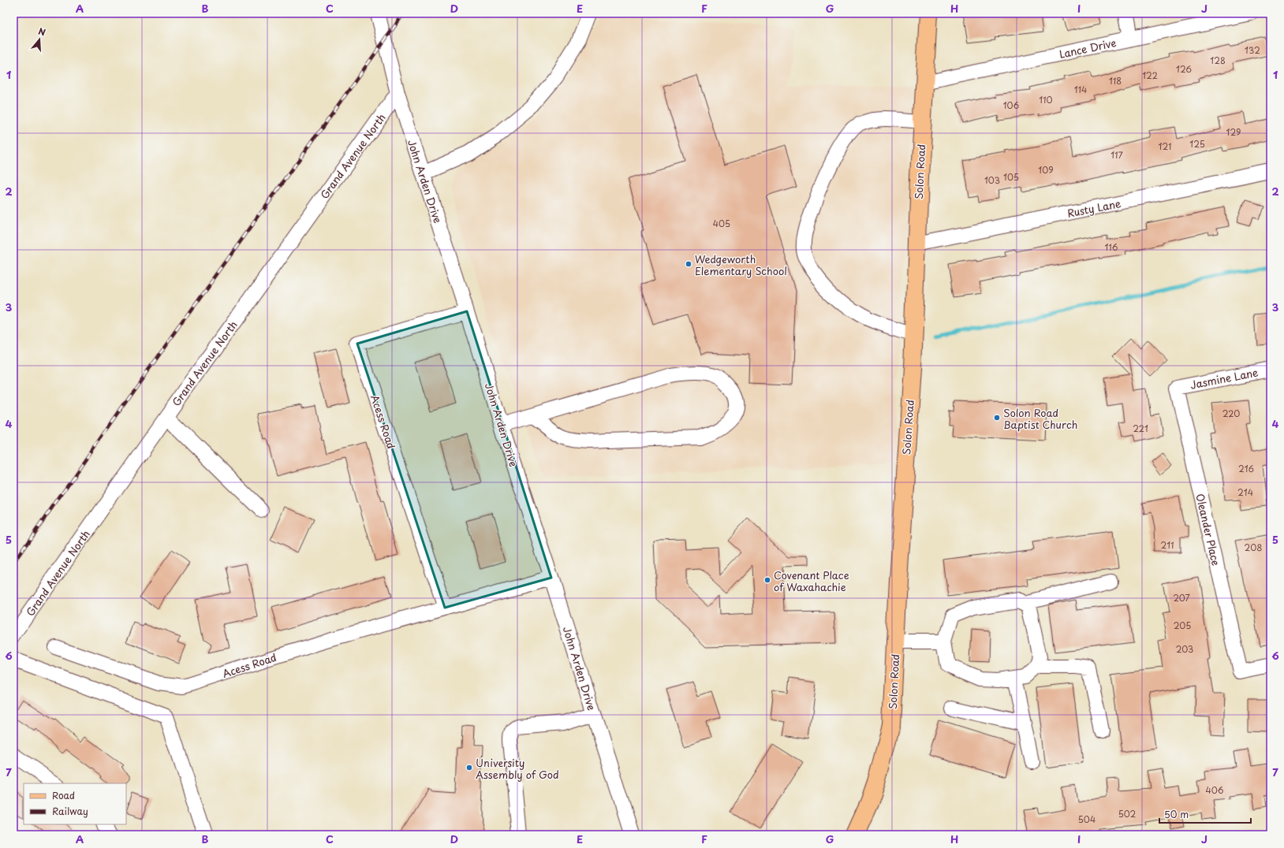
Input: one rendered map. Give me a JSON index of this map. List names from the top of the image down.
{
  "streets": {
    "main road": ["Solon Road"],
    "street": [
      "Lance Drive",
      "Grand Avenue North",
      "John Arden Drive",
      "Rusty Lane",
      "Jasmine Lane",
      "Acess Road",
      "Oleander Place"
    ]
  },
  "crossings": [
    ["Lance Drive", "Solon Road"],
    ["Grand Avenue North", "John Arden Drive"],
    ["Solon Road", "Rusty Lane"],
    ["John Arden Drive", "Acess Road"],
    ["Jasmine Lane", "Oleander Place"]
  ],
  "places": [
    "Wedgeworth Elementary School",
    "Solon Road Baptist Church",
    "Covenant Place of Waxahachie",
    "University Assembly of God"
  ],
  "house_numbers": [
    "132",
    "128",
    "126",
    "122",
    "118",
    "114",
    "110",
    "106",
    "129",
    "125",
    "121",
    "117",
    "109",
    "105",
    "103",
    "405",
    "116",
    "220",
    "221",
    "216",
    "214",
    "211",
    "208",
    "207",
    "205",
    "203",
    "406",
    "502",
    "504"
  ],
  "legend": ["Road", "Railway"],
  "scale_bar": "50 m",
  "north": "top",
  "grid": {
    "columns": [
      "A",
      "B",
      "C",
      "D",
      "E",
      "F",
      "G",
      "H",
      "I",
      "J"
    ],
    "rows": [
      "1",
      "2",
      "3",
      "4",
      "5",
      "6",
      "7"
    ]
  }
}
